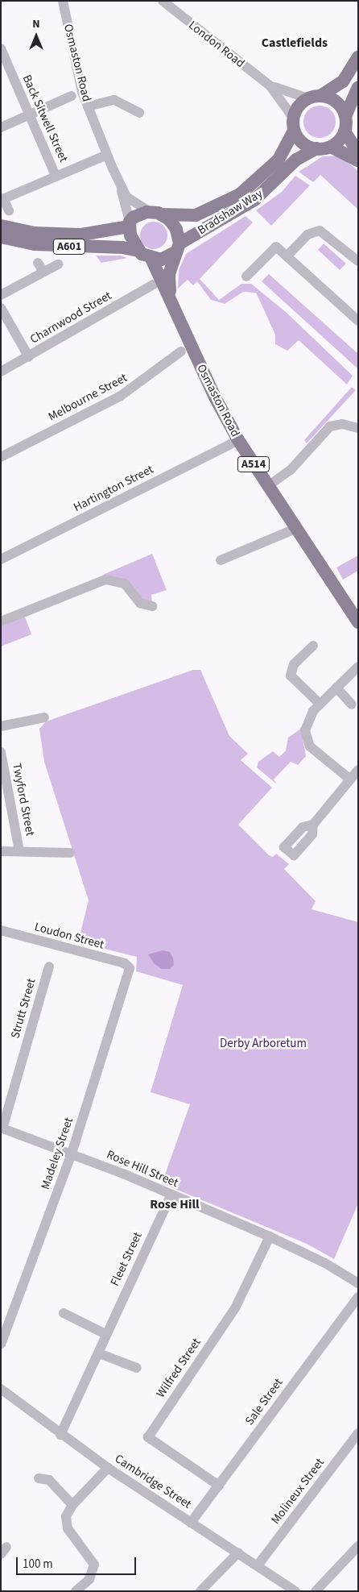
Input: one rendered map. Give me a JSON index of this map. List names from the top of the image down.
{
  "streets": {
    "main road": [
      "Osmaston Road",
      "Bradshaw Way",
      "A601",
      "A514"
    ],
    "street": [
      "London Road",
      "Back Sitwell Street",
      "Charnwood Street",
      "Melbourne Street",
      "Hartington Street",
      "Twyford Street",
      "Loudon Street",
      "Strutt Street",
      "Madeley Street",
      "Rose Hill Street",
      "Fleet Street",
      "Wilfred Street",
      "Sale Street",
      "Cambridge Street",
      "Molineux Street"
    ]
  },
  "crossings": [
    ["London Road", "Bradshaw Way"],
    ["London Road", "A601"],
    ["Osmaston Road", "Bradshaw Way"],
    ["Osmaston Road", "A601"],
    ["Osmaston Road", "Hartington Street"],
    ["Bradshaw Way", "A601"],
    ["Loudon Street", "Madeley Street"],
    ["Strutt Street", "Rose Hill Street"],
    ["Madeley Street", "Rose Hill Street"],
    ["Rose Hill Street", "Fleet Street"],
    ["Rose Hill Street", "Wilfred Street"],
    ["Fleet Street", "Cambridge Street"],
    ["Wilfred Street", "Sale Street"],
    ["Sale Street", "Cambridge Street"],
    ["Cambridge Street", "Molineux Street"]
  ],
  "districts": ["Castlefields", "Rose Hill"],
  "parks": ["Derby Arboretum"],
  "scale_bar": "100 m",
  "north": "top"
}
